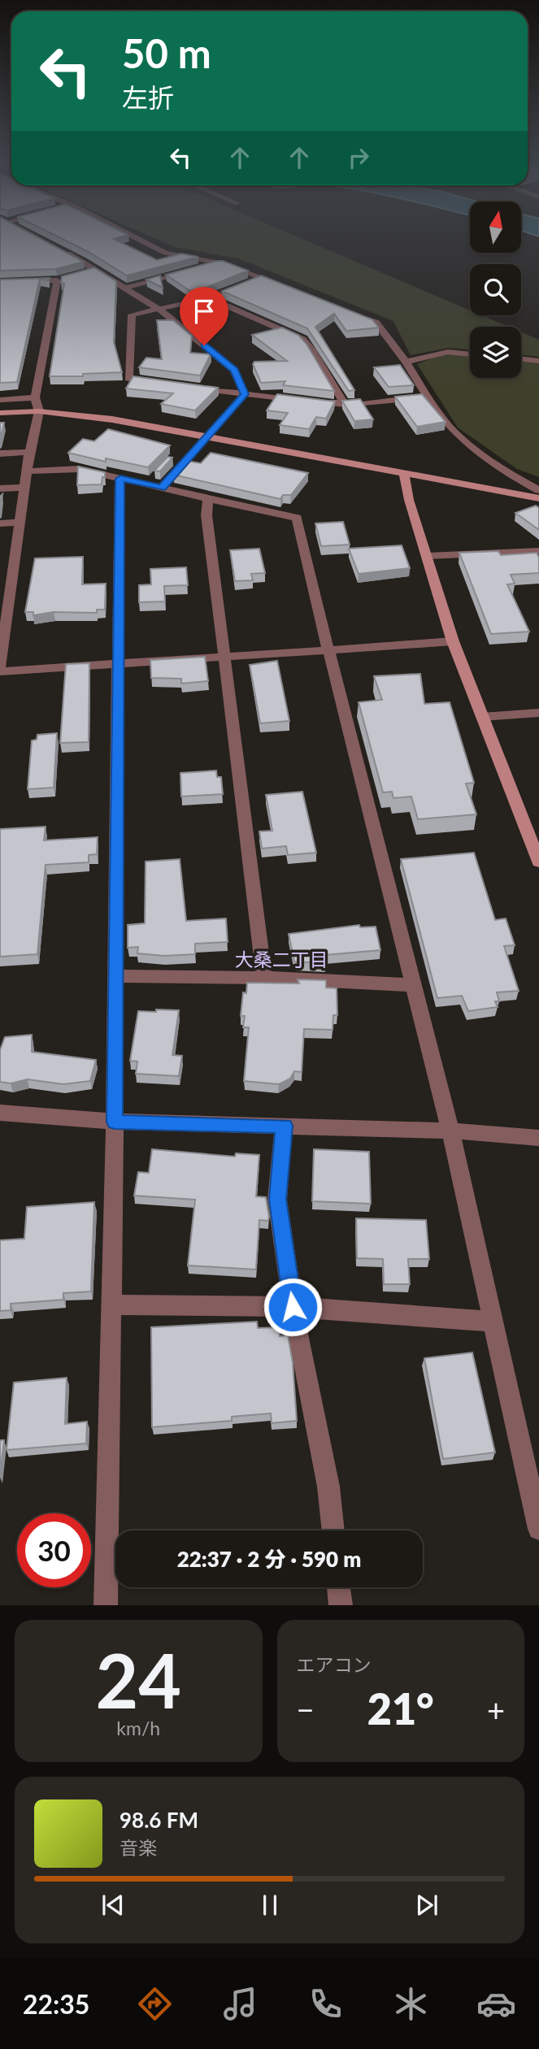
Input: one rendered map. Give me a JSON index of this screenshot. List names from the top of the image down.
{
  "districts": ["大桑二丁目"],
  "north": "top",
  "page": {
    "turn": ["50 m", "左折"],
    "limit": "30",
    "trip": "22:37 · 2 分 · 590 m",
    "tile": [
      ["24", "km/h"],
      "エアコン"
    ],
    "heat": ["−", "21°", "+"],
    "song": ["98.6 FM", "音楽"],
    "tabs": "22:35"
  }
}
